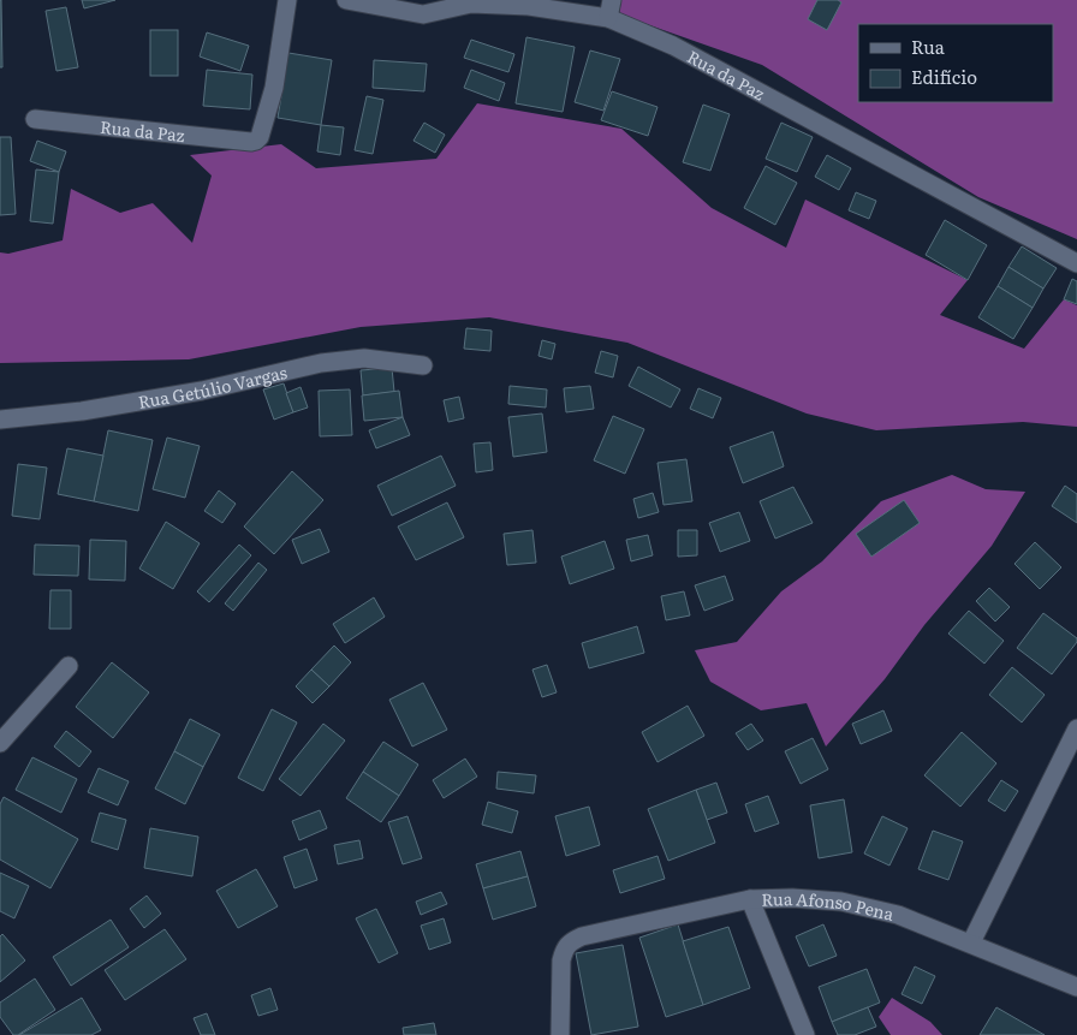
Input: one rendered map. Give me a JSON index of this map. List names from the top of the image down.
{
  "streets": {
    "street": ["Rua da Paz", "Rua Getúlio Vargas", "Rua Afonso Pena"]
  },
  "legend": ["Rua", "Edifício"]
}
